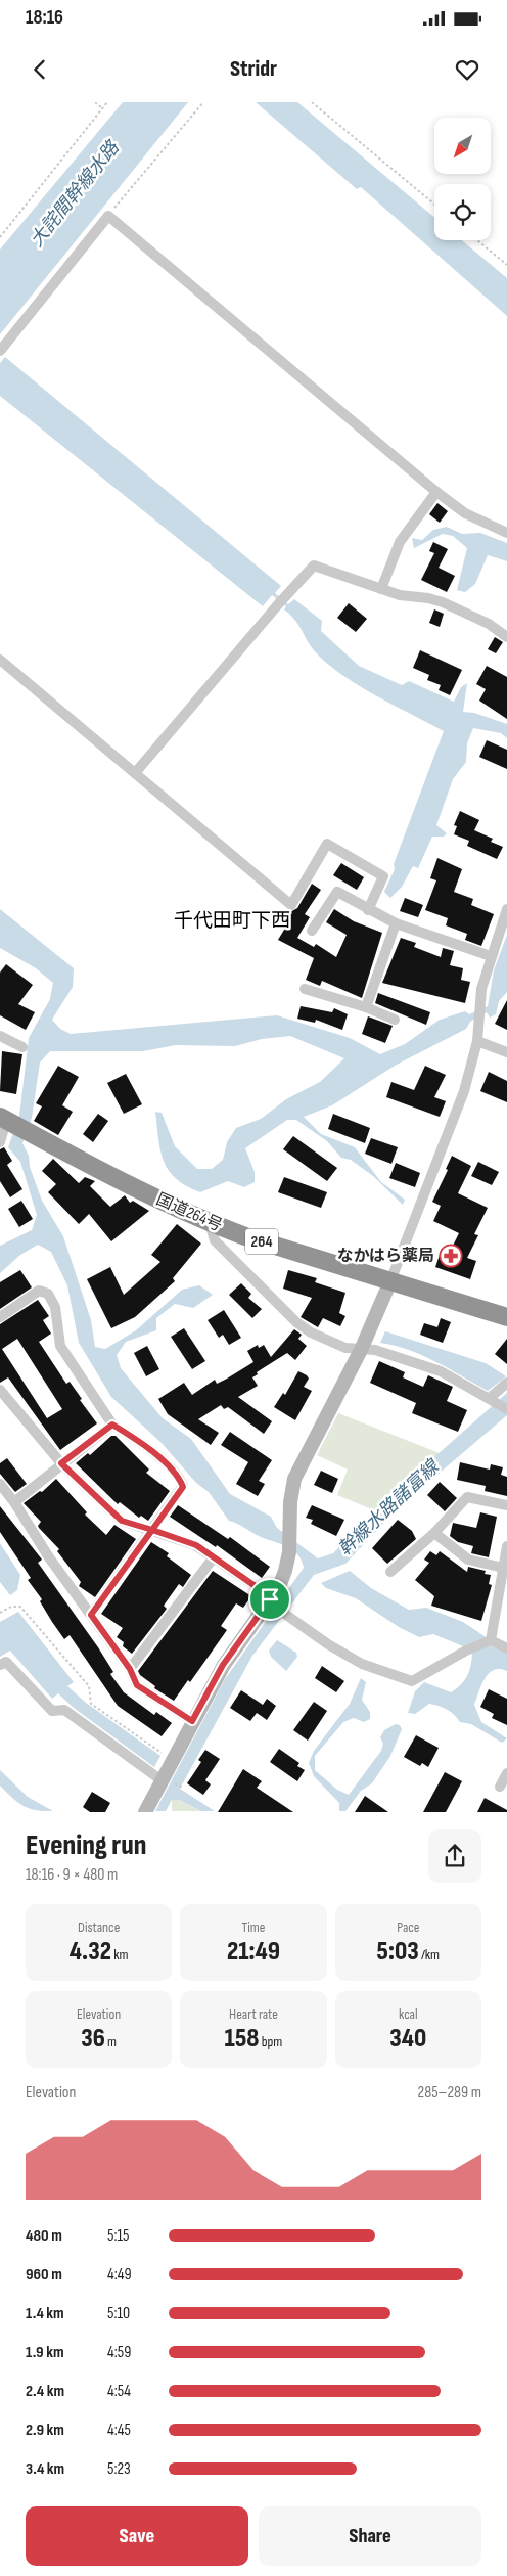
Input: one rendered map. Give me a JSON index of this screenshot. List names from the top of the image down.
{
  "streets": {
    "highway": ["国道264号", "264"]
  },
  "districts": ["千代田町下西"],
  "water": ["大詫間幹線水路", "幹線水路諸富線"],
  "places": {
    "pharmacy": ["なかはら薬局"]
  },
  "north": "bottom left",
  "page": {
    "status": "18:16",
    "header": "Stridr",
    "heading": ["Evening run", "18:16 · 9 × 480 m"],
    "stats": [
      ["Distance", "4.32 km"],
      ["Time", "21:49"],
      ["Pace", "5:03 /km"],
      ["Elevation", "36 m"],
      ["Heart rate", "158 bpm"],
      ["kcal", "340"]
    ],
    "chart": ["Elevation", "285–289 m"],
    "list": [
      {
        "name": "480 m",
        "note": "5:15"
      },
      {
        "name": "960 m",
        "note": "4:49"
      },
      {
        "name": "1.4 km",
        "note": "5:10"
      },
      {
        "name": "1.9 km",
        "note": "4:59"
      },
      {
        "name": "2.4 km",
        "note": "4:54"
      },
      {
        "name": "2.9 km",
        "note": "4:45"
      },
      {
        "name": "3.4 km",
        "note": "5:23"
      }
    ],
    "buttons": ["Save", "Share"]
  }
}
